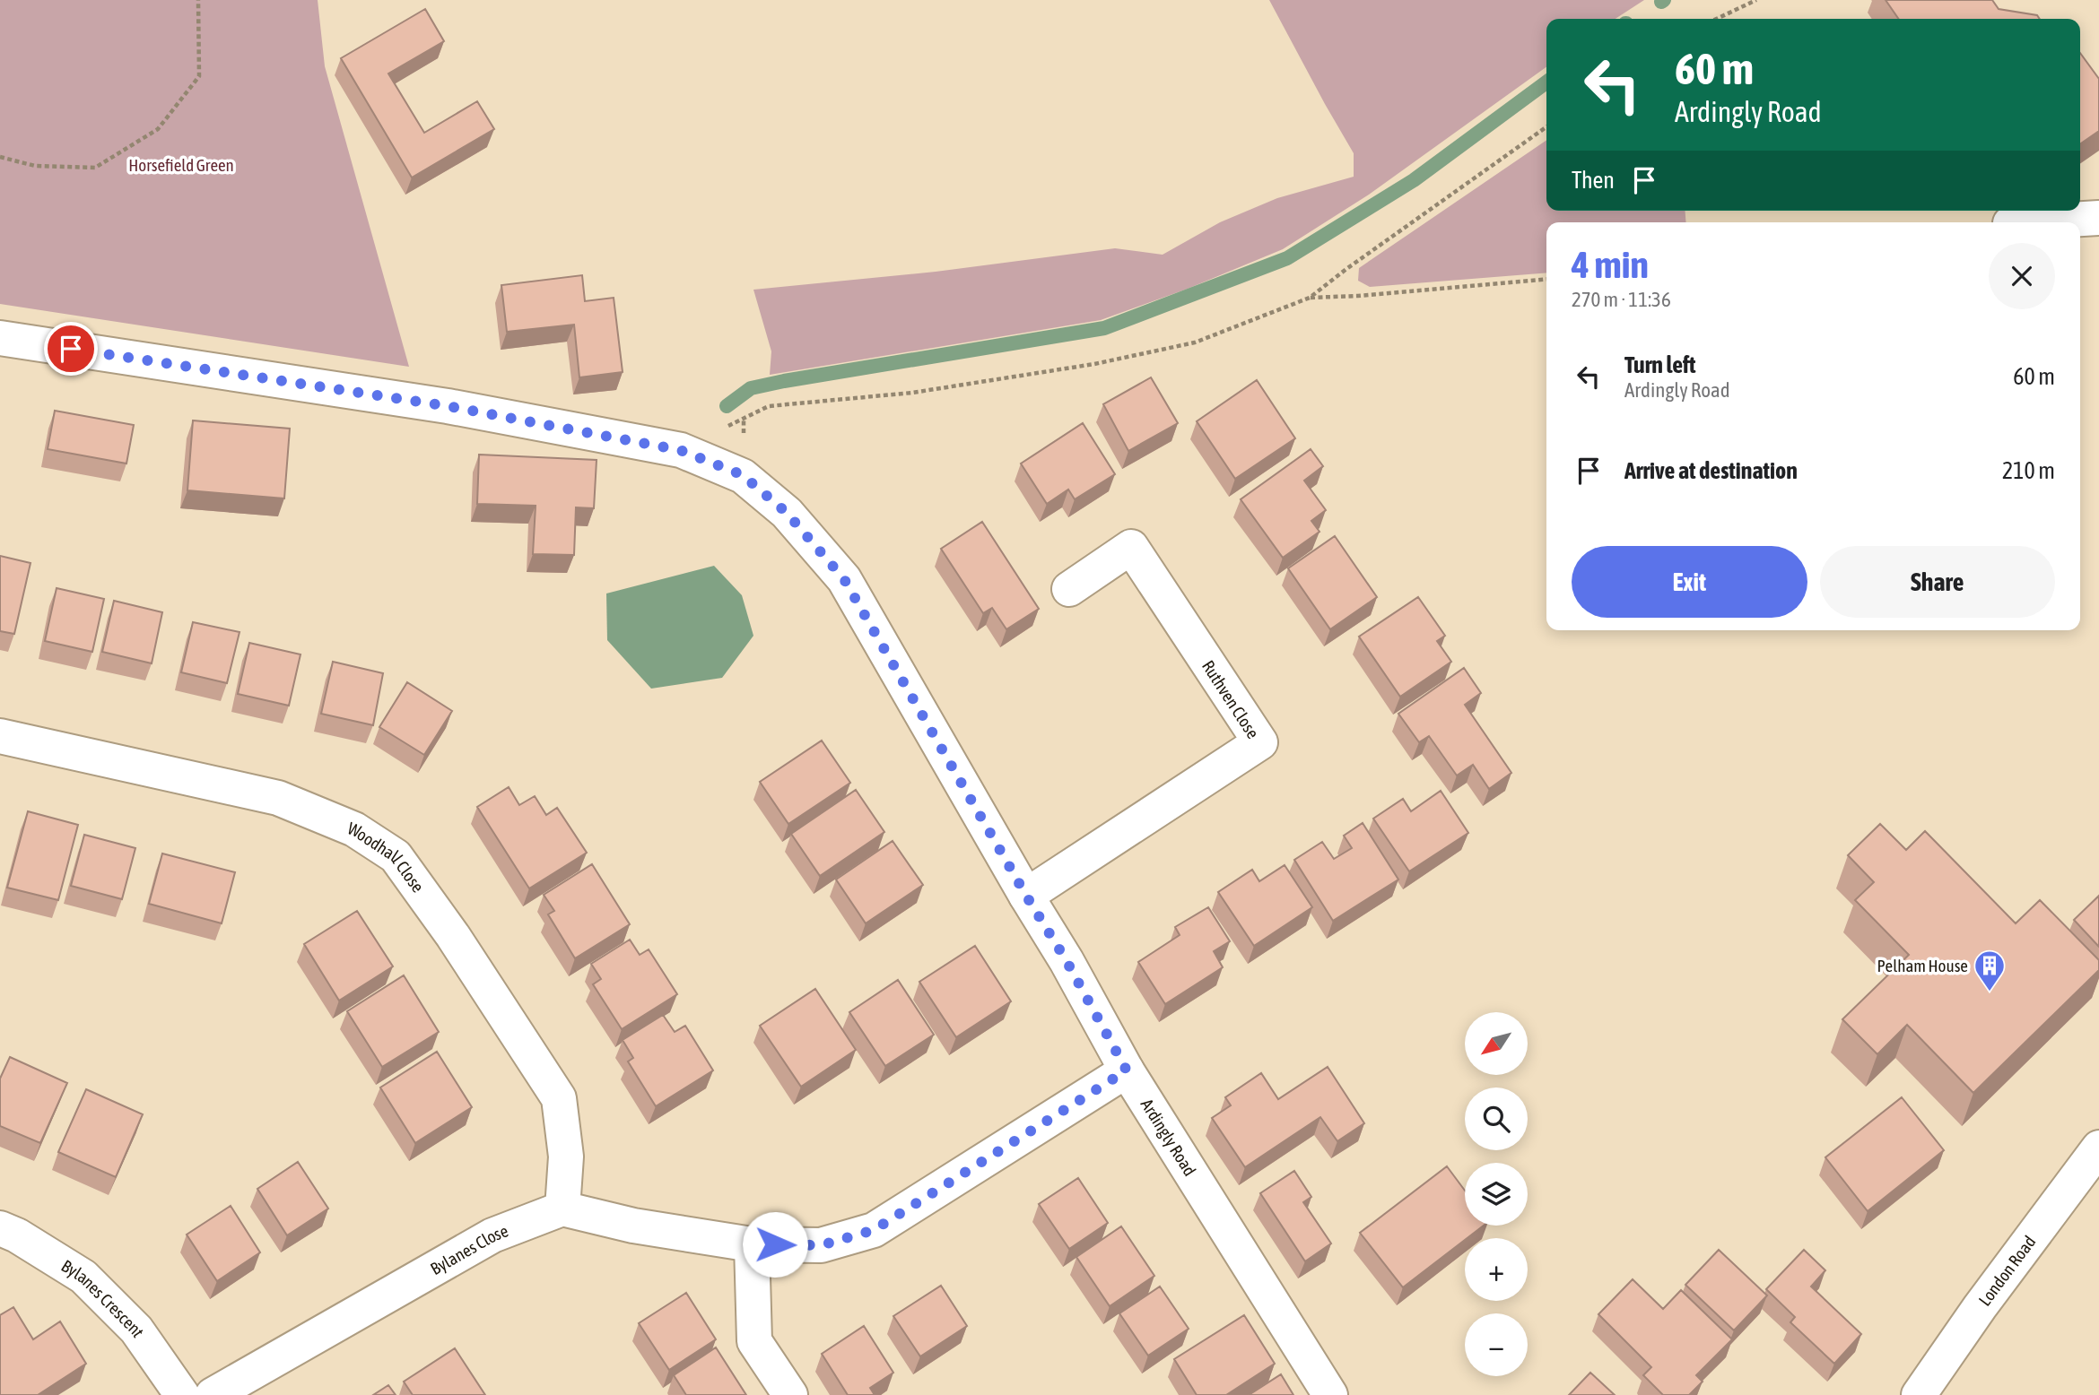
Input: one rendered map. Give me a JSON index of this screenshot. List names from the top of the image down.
{
  "streets": {
    "street": [
      "Ruthven Close",
      "Woodhall Close",
      "Ardingly Road",
      "Bylanes Close",
      "London Road",
      "Bylanes Crescent"
    ]
  },
  "crossings": [
    ["Ruthven Close", "Ardingly Road"],
    ["Woodhall Close", "Bylanes Close"]
  ],
  "parks": ["Horsefield Green"],
  "places": {
    "building": ["Pelham House"]
  },
  "north": "bottom left",
  "page": {
    "turn": ["60 m", "Ardingly Road"],
    "then": "Then",
    "heading": ["4 min", "270 m · 11:36"],
    "list": [
      {
        "name": "Turn left",
        "note": "Ardingly Road",
        "value": "60 m"
      },
      {
        "name": "Arrive at destination",
        "value": "210 m"
      }
    ],
    "buttons": ["Exit", "Share"],
    "map_buttons": ["+", "−"]
  }
}
